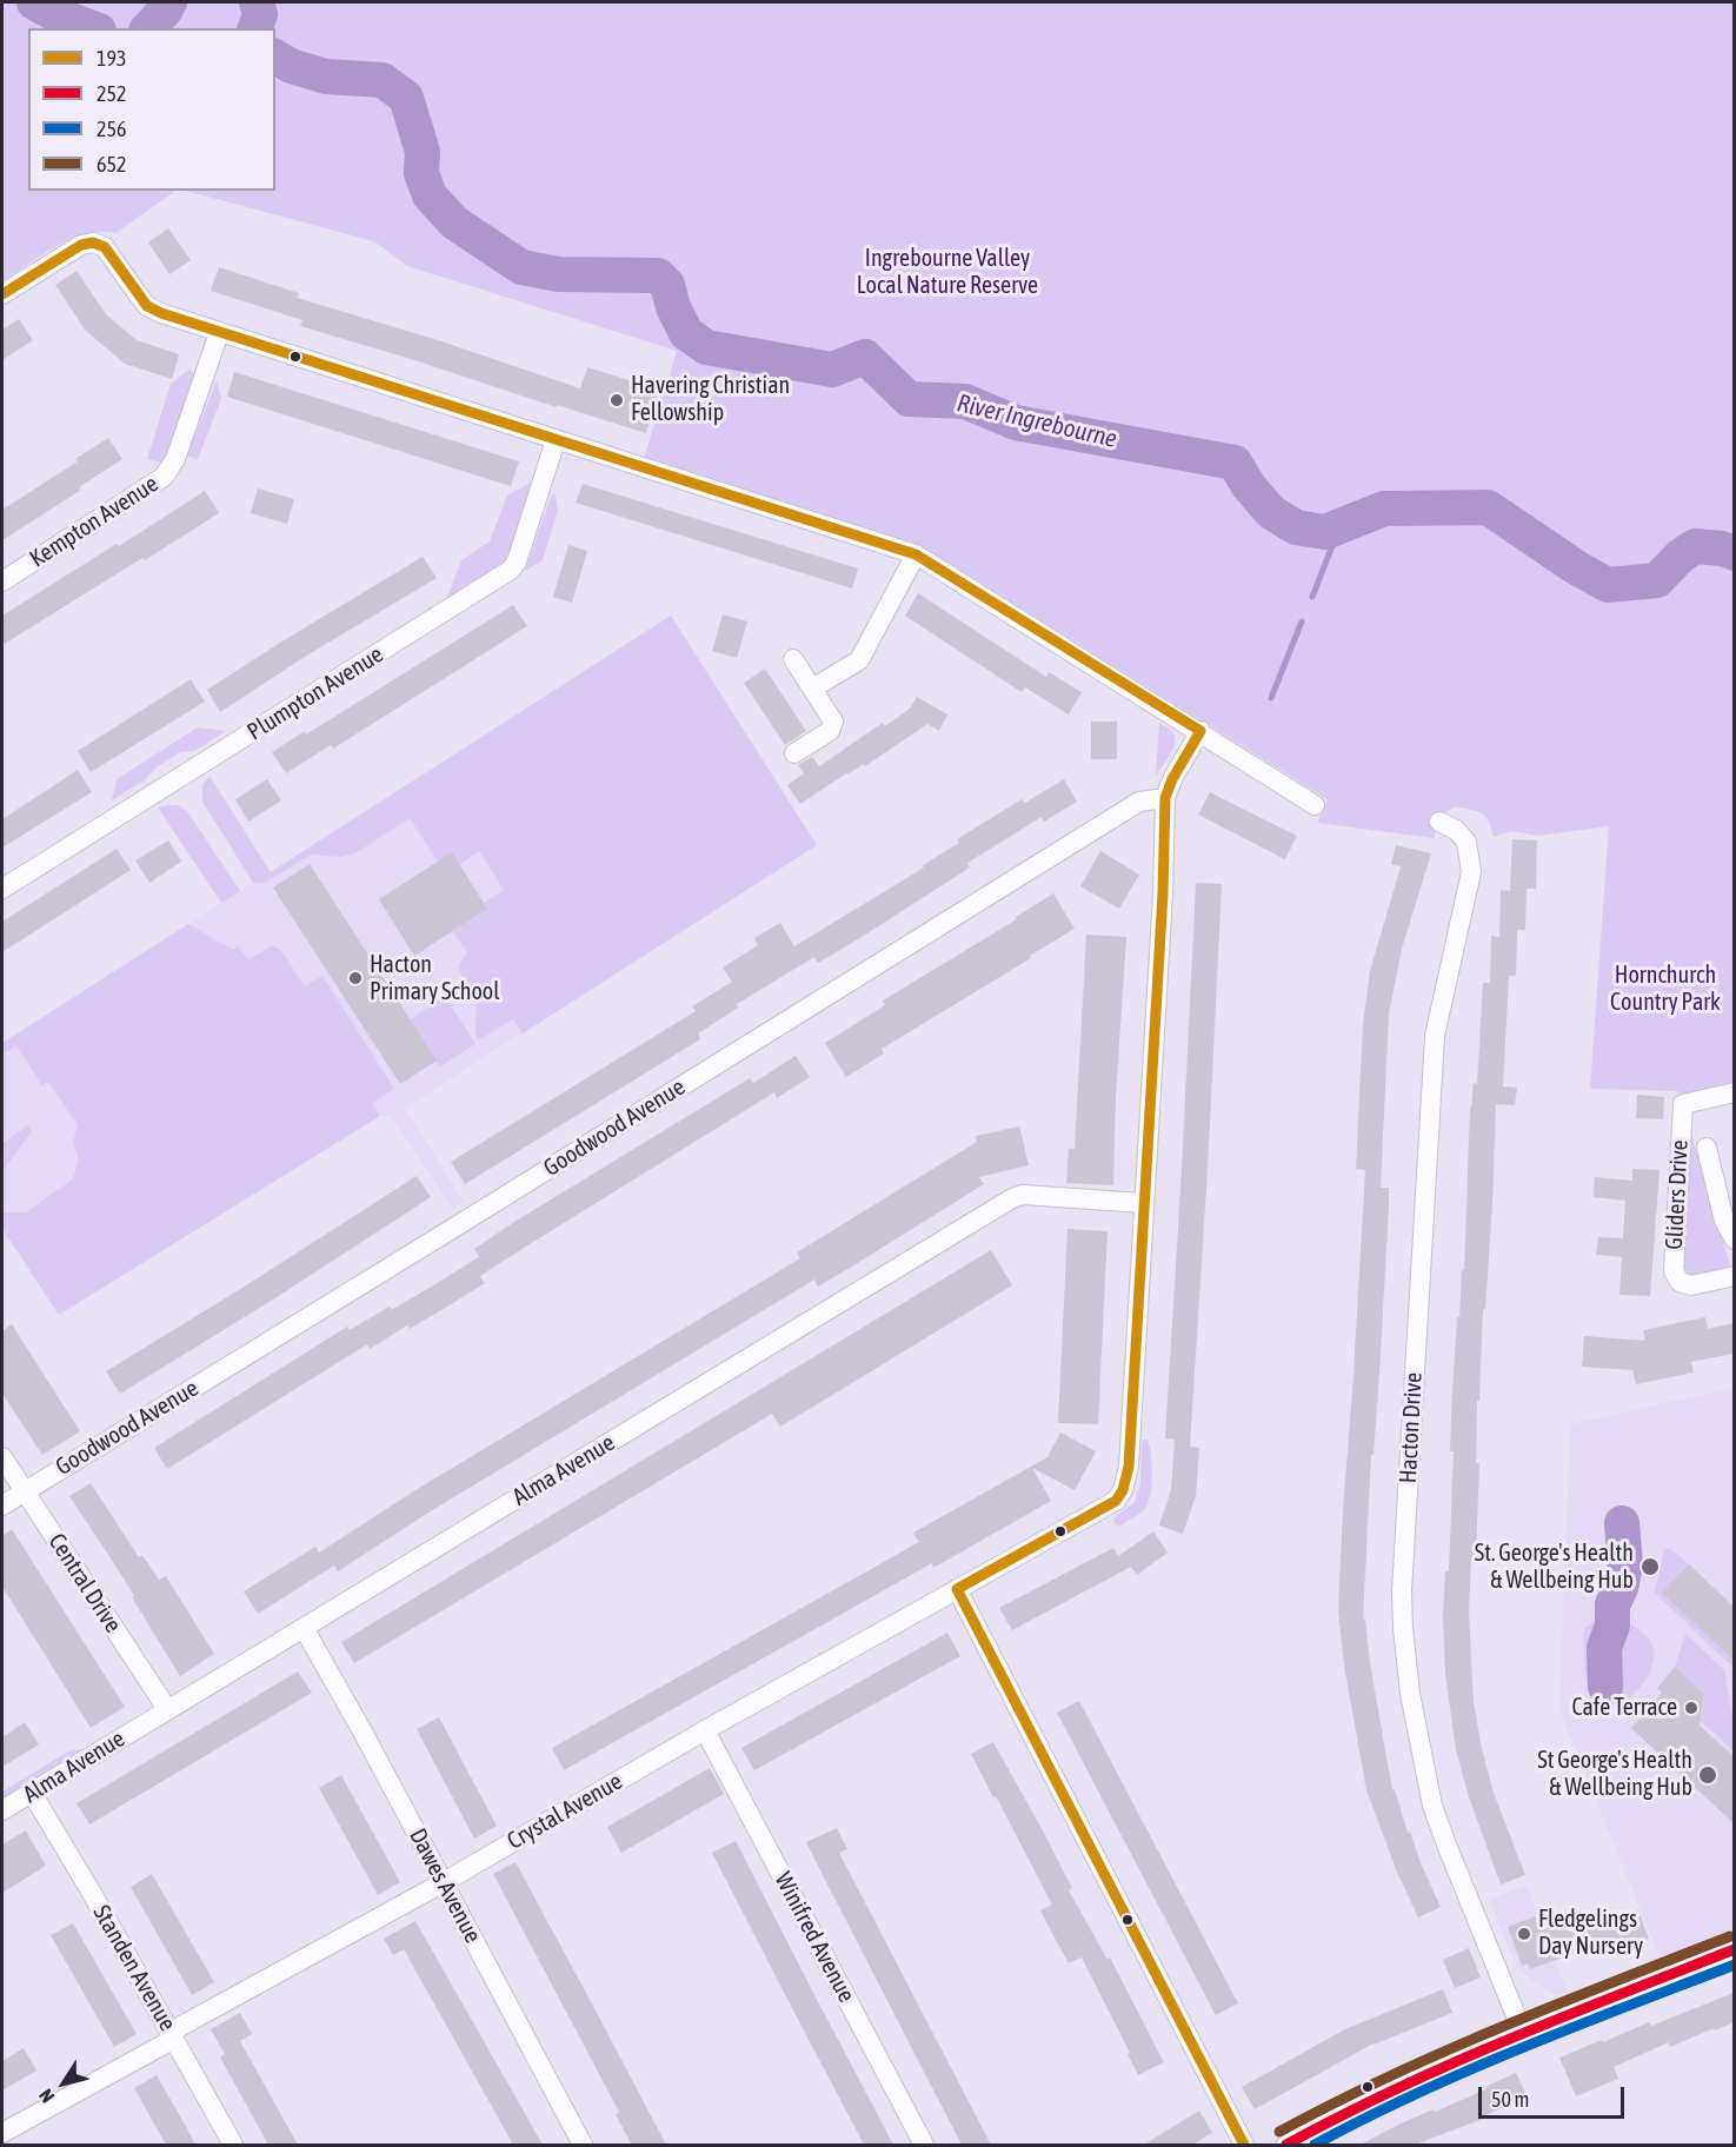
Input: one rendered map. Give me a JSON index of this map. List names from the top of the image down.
{
  "streets": {
    "street": [
      "Kempton Avenue",
      "Plumpton Avenue",
      "Goodwood Avenue",
      "Gliders Drive",
      "Hacton Drive",
      "Alma Avenue",
      "Central Drive",
      "Crystal Avenue",
      "Dawes Avenue",
      "Winifred Avenue",
      "Standen Avenue"
    ]
  },
  "crossings": [
    ["Goodwood Avenue", "Central Drive"],
    ["Goodwood Avenue", "Crystal Avenue"],
    ["Alma Avenue", "Central Drive"],
    ["Alma Avenue", "Crystal Avenue"],
    ["Alma Avenue", "Dawes Avenue"],
    ["Alma Avenue", "Standen Avenue"],
    ["Crystal Avenue", "Dawes Avenue"],
    ["Crystal Avenue", "Winifred Avenue"],
    ["Crystal Avenue", "Standen Avenue"]
  ],
  "water": ["River Ingrebourne"],
  "parks": ["Ingrebourne Valley Local Nature Reserve", "Hornchurch Country Park"],
  "places": [
    "Havering Christian Fellowship",
    "Hacton Primary School",
    "St. George's Health & Wellbeing Hub",
    "Cafe Terrace",
    "St George's Health & Wellbeing Hub",
    "Fledgelings Day Nursery"
  ],
  "lines": [
    "transit line 193",
    "transit line 652",
    "transit line 252",
    "transit line 256"
  ],
  "legend": [
    "193",
    "252",
    "256",
    "652"
  ],
  "scale_bar": "50 m",
  "north": "bottom left"
}
